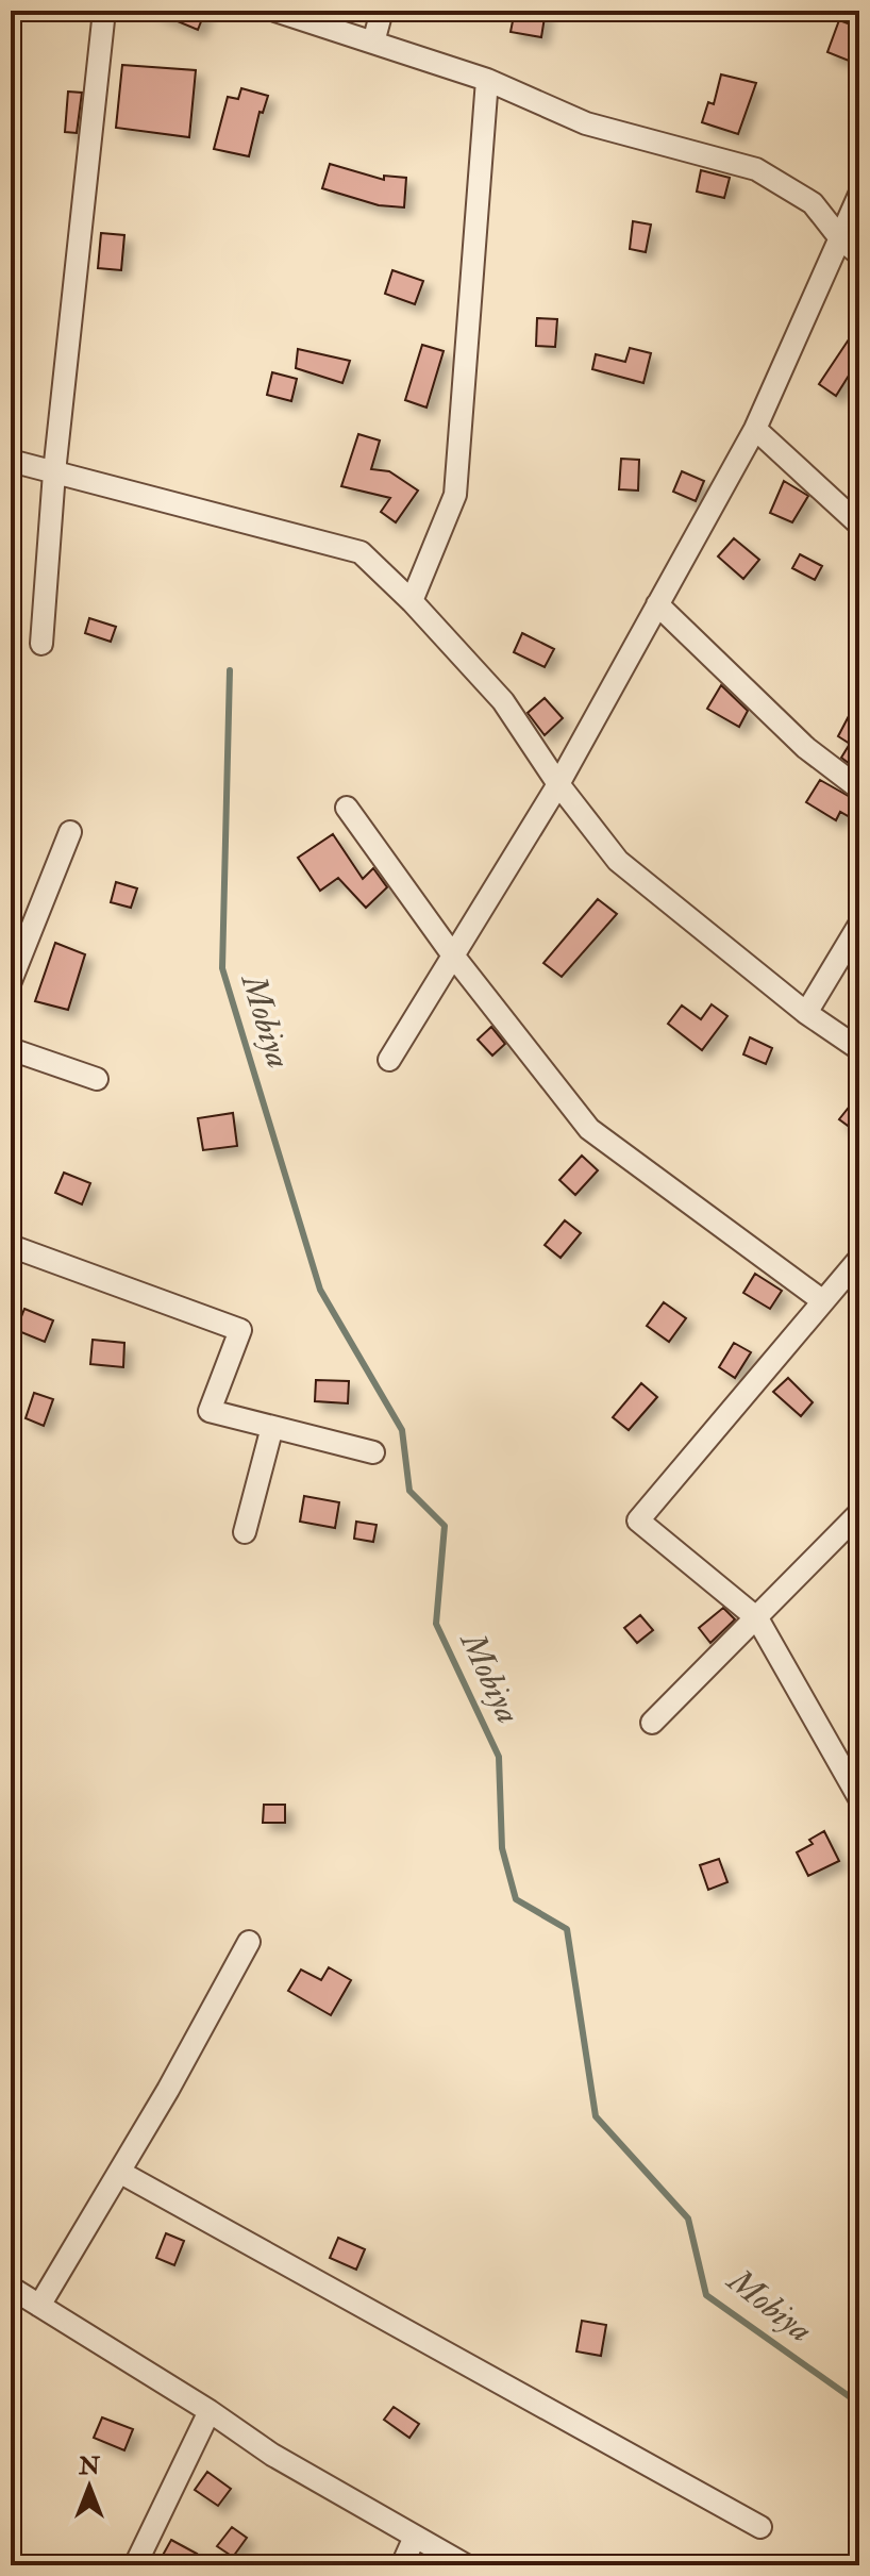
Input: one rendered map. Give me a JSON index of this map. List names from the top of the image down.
{
  "water": ["Mobiya"],
  "north": "top"
}
